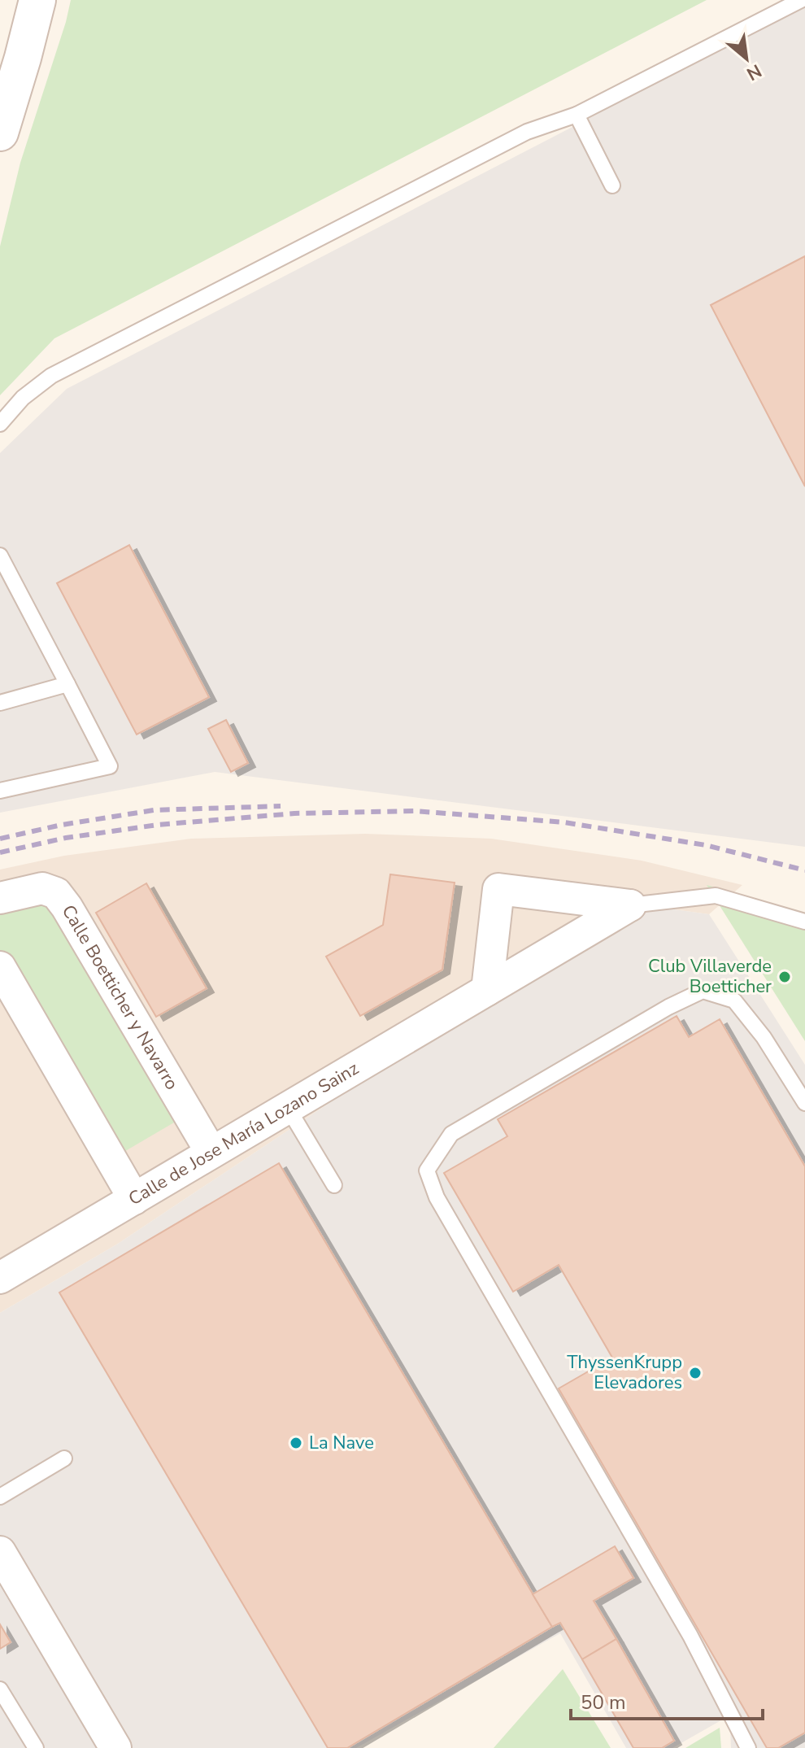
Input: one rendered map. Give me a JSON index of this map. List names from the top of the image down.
{
  "streets": {
    "street": ["Calle Boetticher y Navarro", "Calle de Jose María Lozano Sainz"]
  },
  "crossings": [
    ["Calle Boetticher y Navarro", "Calle de Jose María Lozano Sainz"]
  ],
  "places": ["Club Villaverde Boetticher", "ThyssenKrupp Elevadores", "La Nave"],
  "scale_bar": "50 m",
  "north": "bottom right"
}
